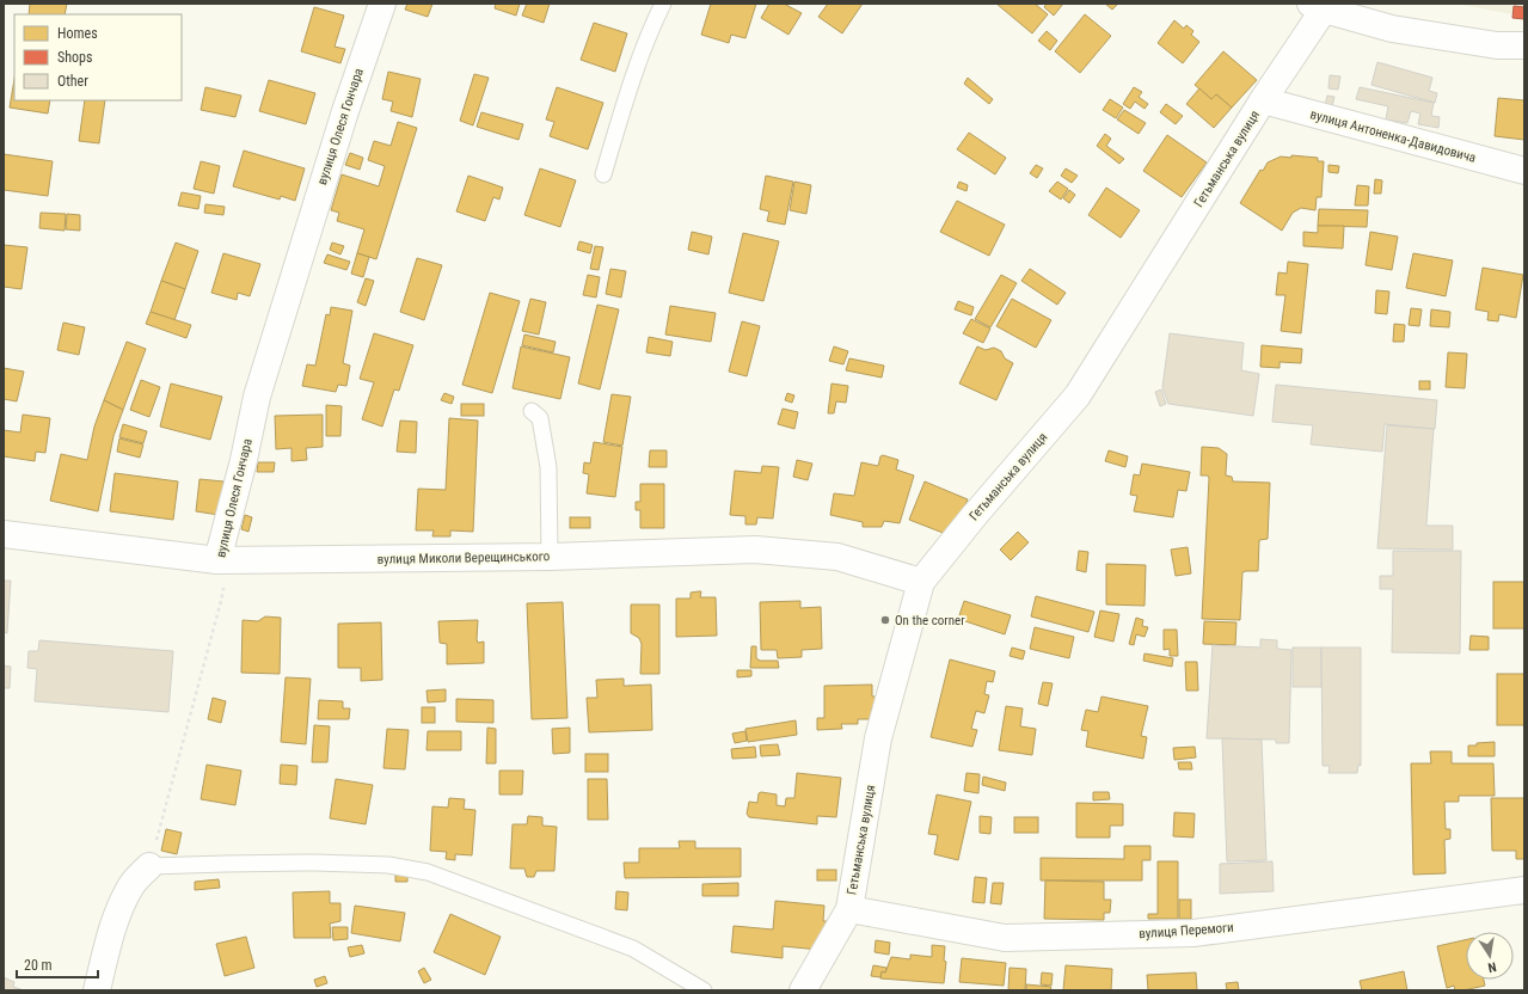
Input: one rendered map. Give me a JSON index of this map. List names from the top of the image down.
{
  "streets": {
    "street": [
      "вулиця Олеся Гончара",
      "вулиця Антоненка-Давидовича",
      "Гетьманська вулиця",
      "вулиця Миколи Верещинського",
      "вулиця Перемоги"
    ]
  },
  "crossings": [
    ["вулиця Олеся Гончара", "вулиця Миколи Верещинського"],
    ["вулиця Антоненка-Давидовича", "Гетьманська вулиця"],
    ["Гетьманська вулиця", "вулиця Миколи Верещинського"],
    ["Гетьманська вулиця", "вулиця Перемоги"]
  ],
  "places": ["On the corner"],
  "legend": ["Homes", "Shops", "Other"],
  "scale_bar": "20 m",
  "north": "bottom"
}
